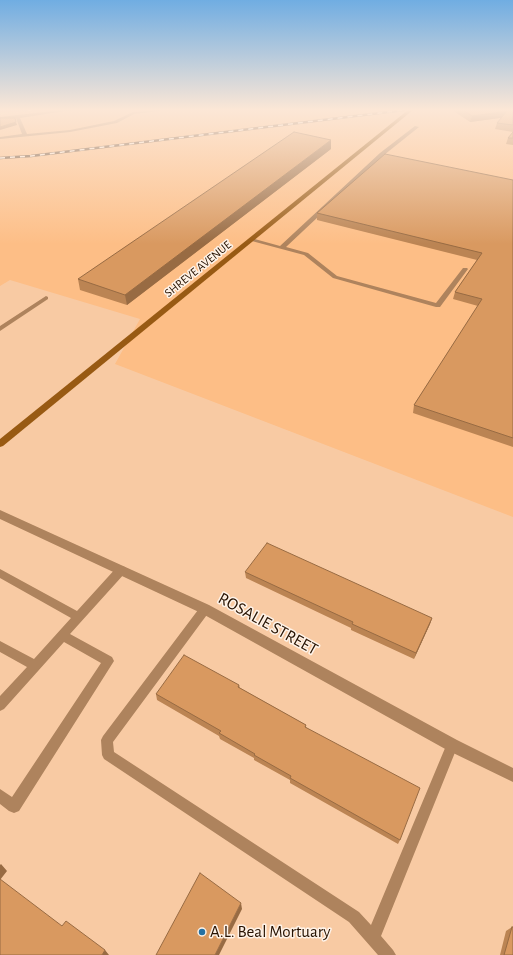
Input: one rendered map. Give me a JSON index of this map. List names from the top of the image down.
{
  "streets": {
    "street": ["SHREVE AVENUE", "ROSALIE STREET"]
  },
  "places": ["A.L. Beal Mortuary"]
}
